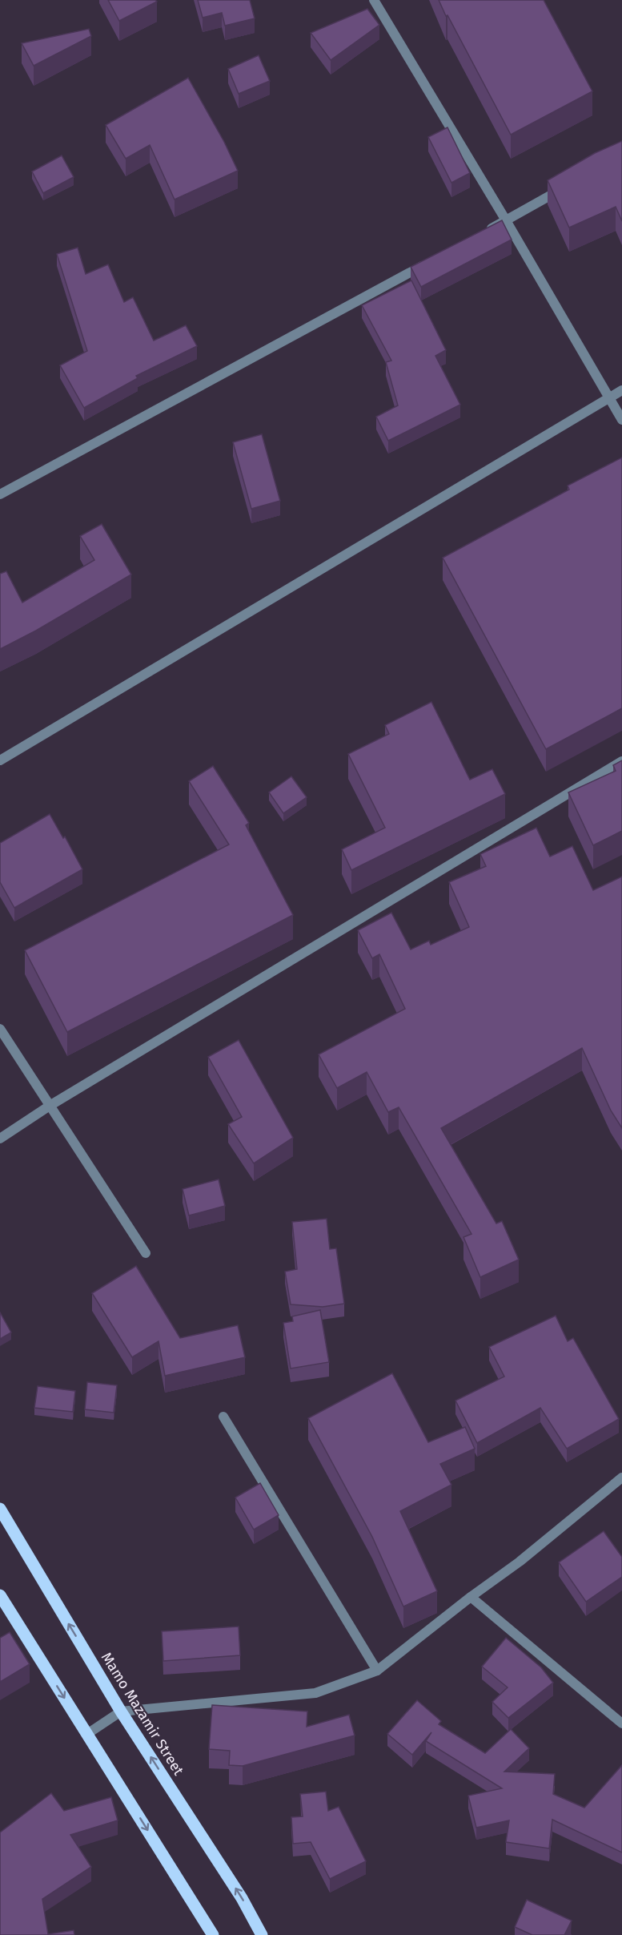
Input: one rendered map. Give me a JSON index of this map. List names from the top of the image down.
{
  "streets": {
    "main road": ["Mamo Mazamir Street"]
  }
}
